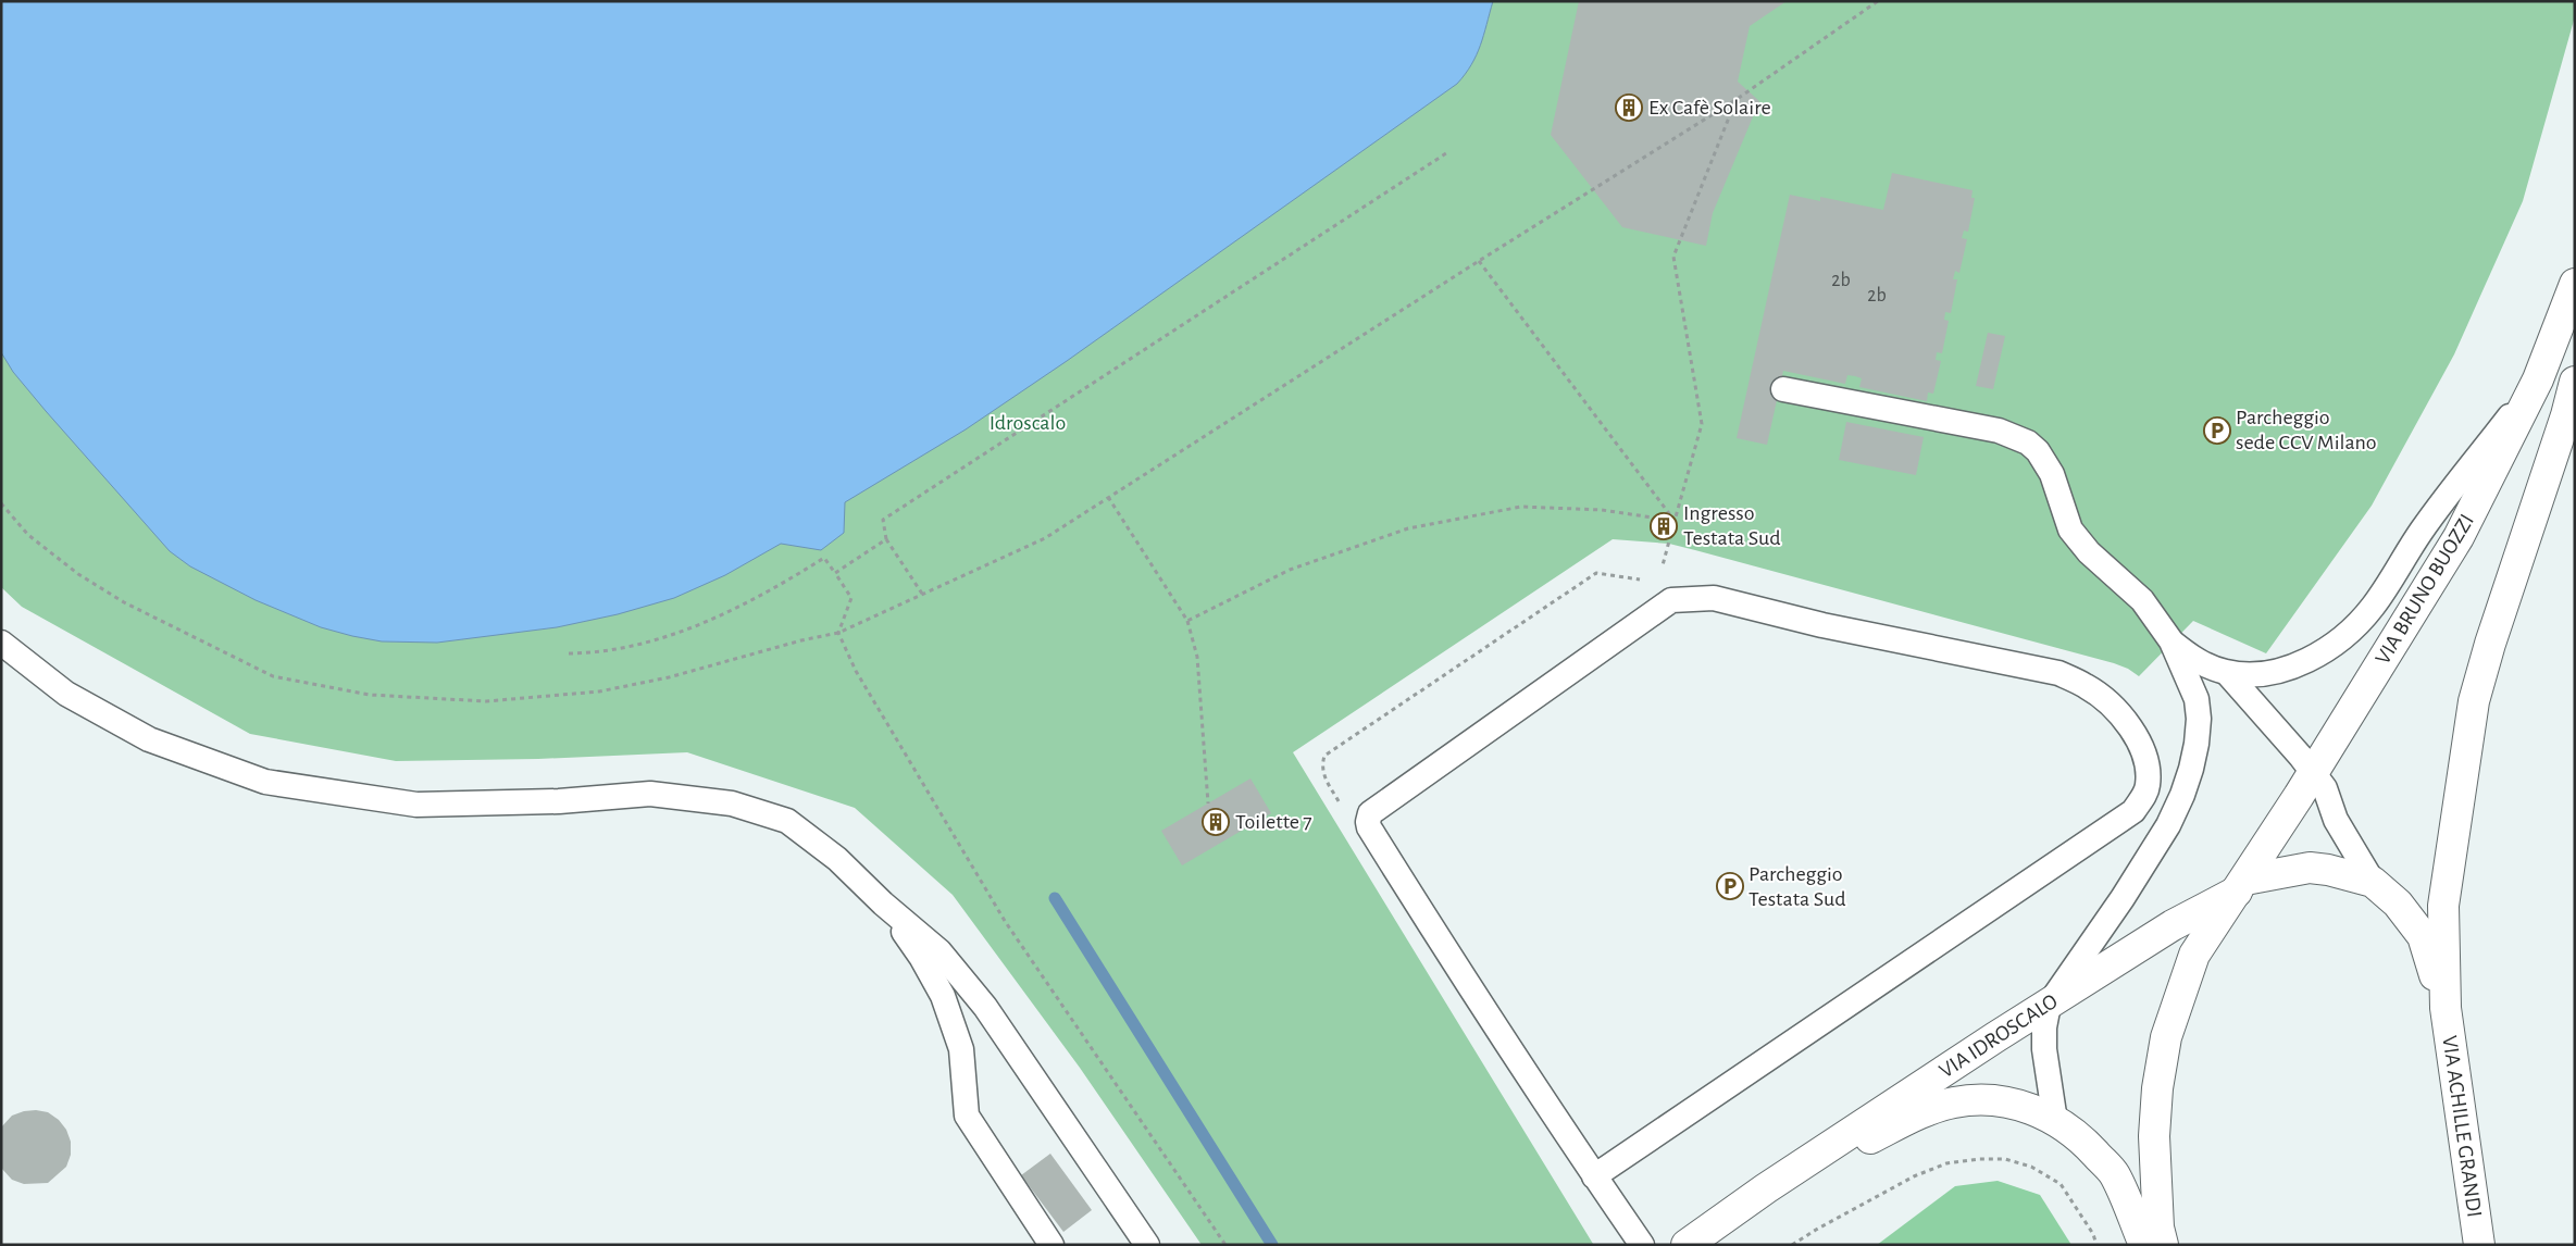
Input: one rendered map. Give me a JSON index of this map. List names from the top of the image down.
{
  "streets": {
    "main road": ["VIA BRUNO BUOZZI", "VIA IDROSCALO", "VIA ACHILLE GRANDI"]
  },
  "crossings": [
    ["VIA BRUNO BUOZZI", "VIA IDROSCALO"]
  ],
  "parks": ["Idroscalo"],
  "places": {
    "building": ["Ex Cafè Solaire", "Ingresso Testata Sud", "Toilette 7"],
    "parking": ["Parcheggio sede CCV Milano", "Parcheggio Testata Sud"]
  },
  "house_numbers": ["2b", "2b"]
}
